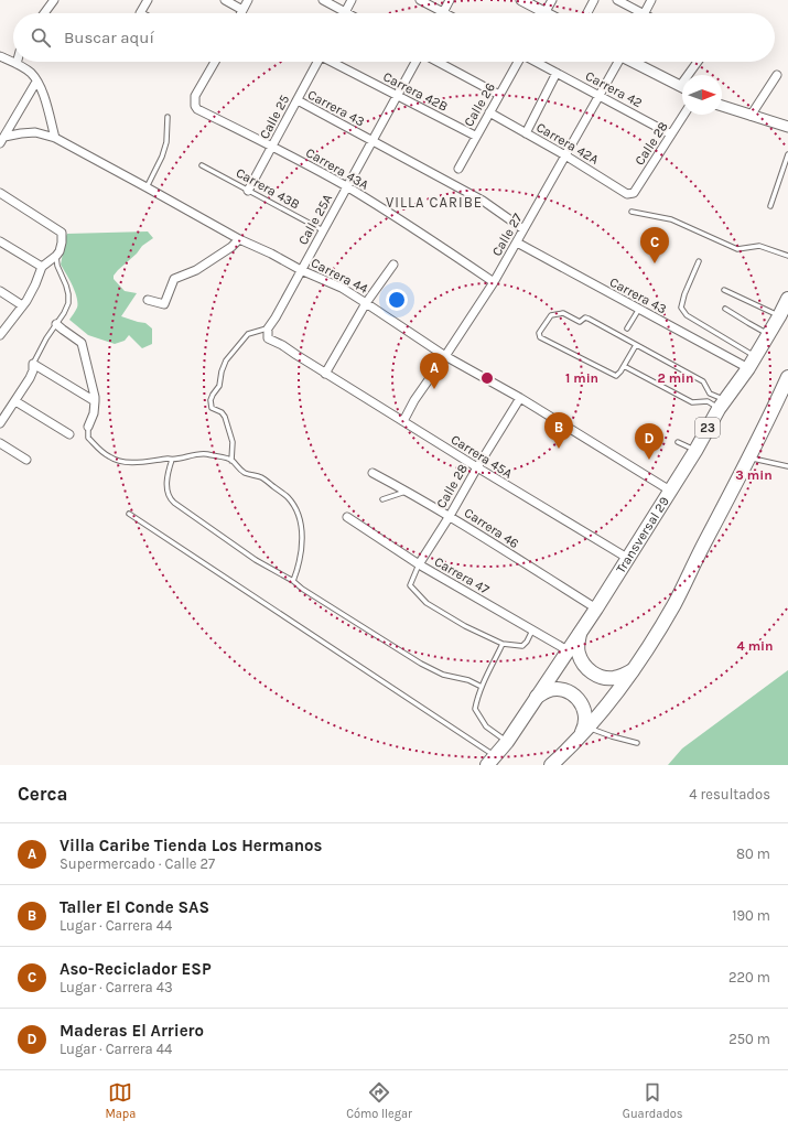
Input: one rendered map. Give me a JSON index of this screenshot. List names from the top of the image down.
{
  "streets": {
    "highway": ["23", "Transversal 29"],
    "street": [
      "Carrera 42",
      "Carrera 42B",
      "Calle 26",
      "Carrera 43",
      "Calle 25",
      "Carrera 42A",
      "Calle 28",
      "Carrera 43A",
      "Calle 25A",
      "Calle 27",
      "Carrera 44",
      "Carrera 45A",
      "Carrera 46",
      "Carrera 47"
    ],
    "lane": ["Carrera 43B"]
  },
  "crossings": [
    ["Carrera 42", "Calle 28"],
    ["Carrera 42", "Calle 27"],
    ["Carrera 42B", "Calle 26"],
    ["Carrera 42B", "Calle 25A"],
    ["Calle 26", "Carrera 42A"],
    ["Carrera 43", "Calle 25"],
    ["Carrera 43", "Calle 25A"],
    ["Carrera 43", "Calle 27"],
    ["Carrera 43", "Transversal 29"],
    ["Calle 25", "Carrera 43A"],
    ["Calle 25", "Carrera 43B"],
    ["Carrera 42A", "Calle 28"],
    ["Carrera 42A", "Calle 27"],
    ["Calle 28", "Carrera 44"],
    ["Calle 28", "Carrera 45A"],
    ["Calle 28", "Carrera 46"],
    ["Calle 28", "Carrera 47"],
    ["Carrera 43A", "Calle 25A"],
    ["Carrera 43A", "Calle 27"],
    ["Carrera 43B", "Calle 25A"],
    ["Calle 25A", "Carrera 44"],
    ["Calle 27", "Carrera 44"],
    ["Calle 27", "Carrera 45A"],
    ["Carrera 44", "Transversal 29"],
    ["Carrera 45A", "Transversal 29"],
    ["Carrera 46", "Transversal 29"],
    ["Transversal 29", "Carrera 47"]
  ],
  "districts": ["VILLA CARIBE"],
  "north": "right",
  "page": {
    "search": "Buscar aquí",
    "pins": [
      "C",
      "A",
      "B",
      "D"
    ],
    "heading": ["Cerca", "4 resultados"],
    "list": [
      {
        "mark": "A",
        "name": "Villa Caribe Tienda Los Hermanos",
        "note": "Supermercado · Calle 27",
        "value": "80 m"
      },
      {
        "mark": "B",
        "name": "Taller El Conde SAS",
        "note": "Lugar · Carrera 44",
        "value": "190 m"
      },
      {
        "mark": "C",
        "name": "Aso-Reciclador ESP",
        "note": "Lugar · Carrera 43",
        "value": "220 m"
      },
      {
        "mark": "D",
        "name": "Maderas El Arriero",
        "note": "Lugar · Carrera 44",
        "value": "250 m"
      }
    ],
    "nav": ["Mapa", "Cómo llegar", "Guardados"]
  },
  "rings": [
    "1 min",
    "2 min",
    "3 min",
    "4 min"
  ]
}
